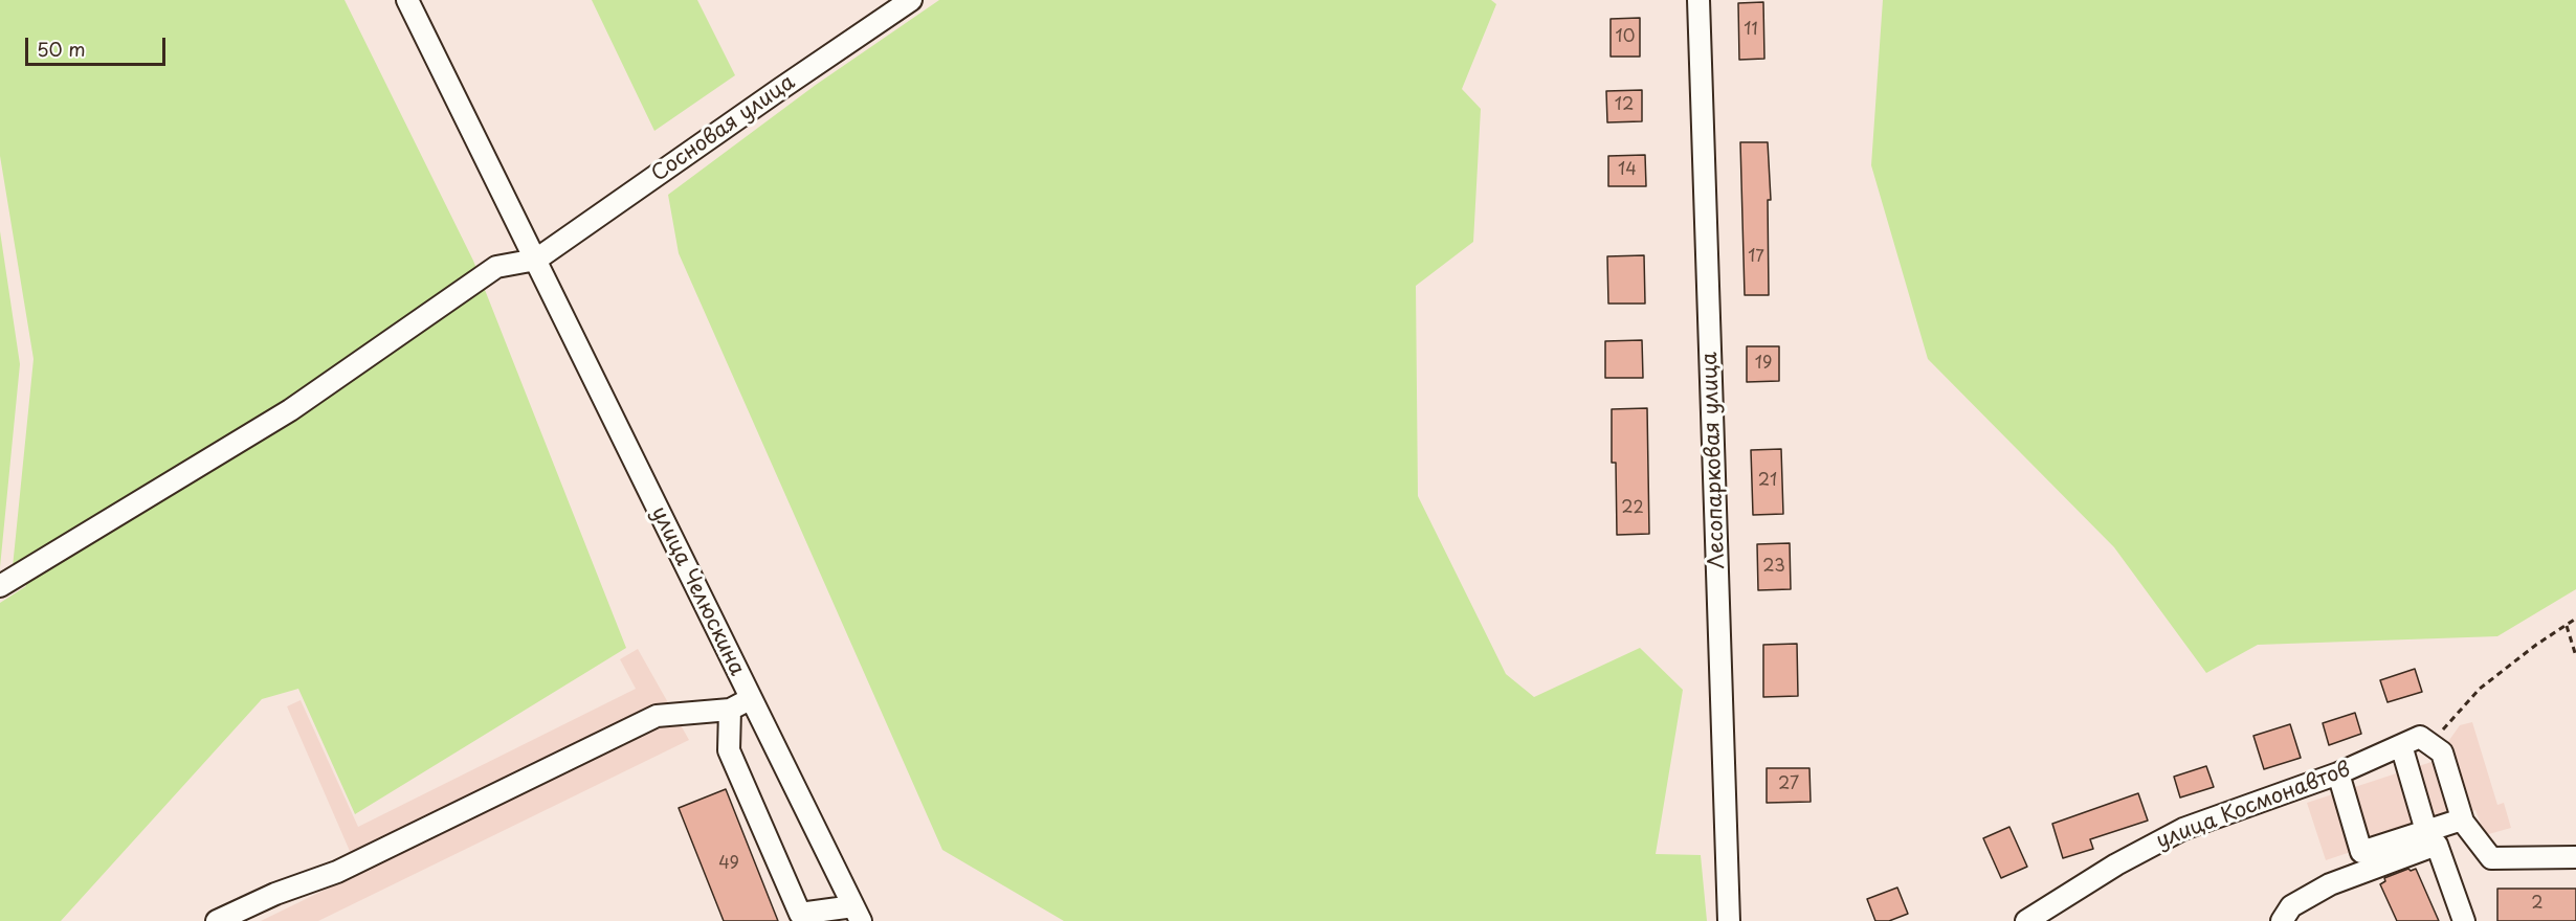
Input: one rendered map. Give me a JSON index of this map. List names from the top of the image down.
{
  "streets": {
    "street": [
      "Сосновая улица",
      "Лесопарковая улица",
      "улица Челюскина",
      "улица Космонавтов"
    ]
  },
  "crossings": [
    ["Сосновая улица", "улица Челюскина"]
  ],
  "house_numbers": [
    "11",
    "10",
    "12",
    "14",
    "17",
    "19",
    "21",
    "22",
    "23",
    "27",
    "49",
    "2"
  ],
  "scale_bar": "50 m"
}
